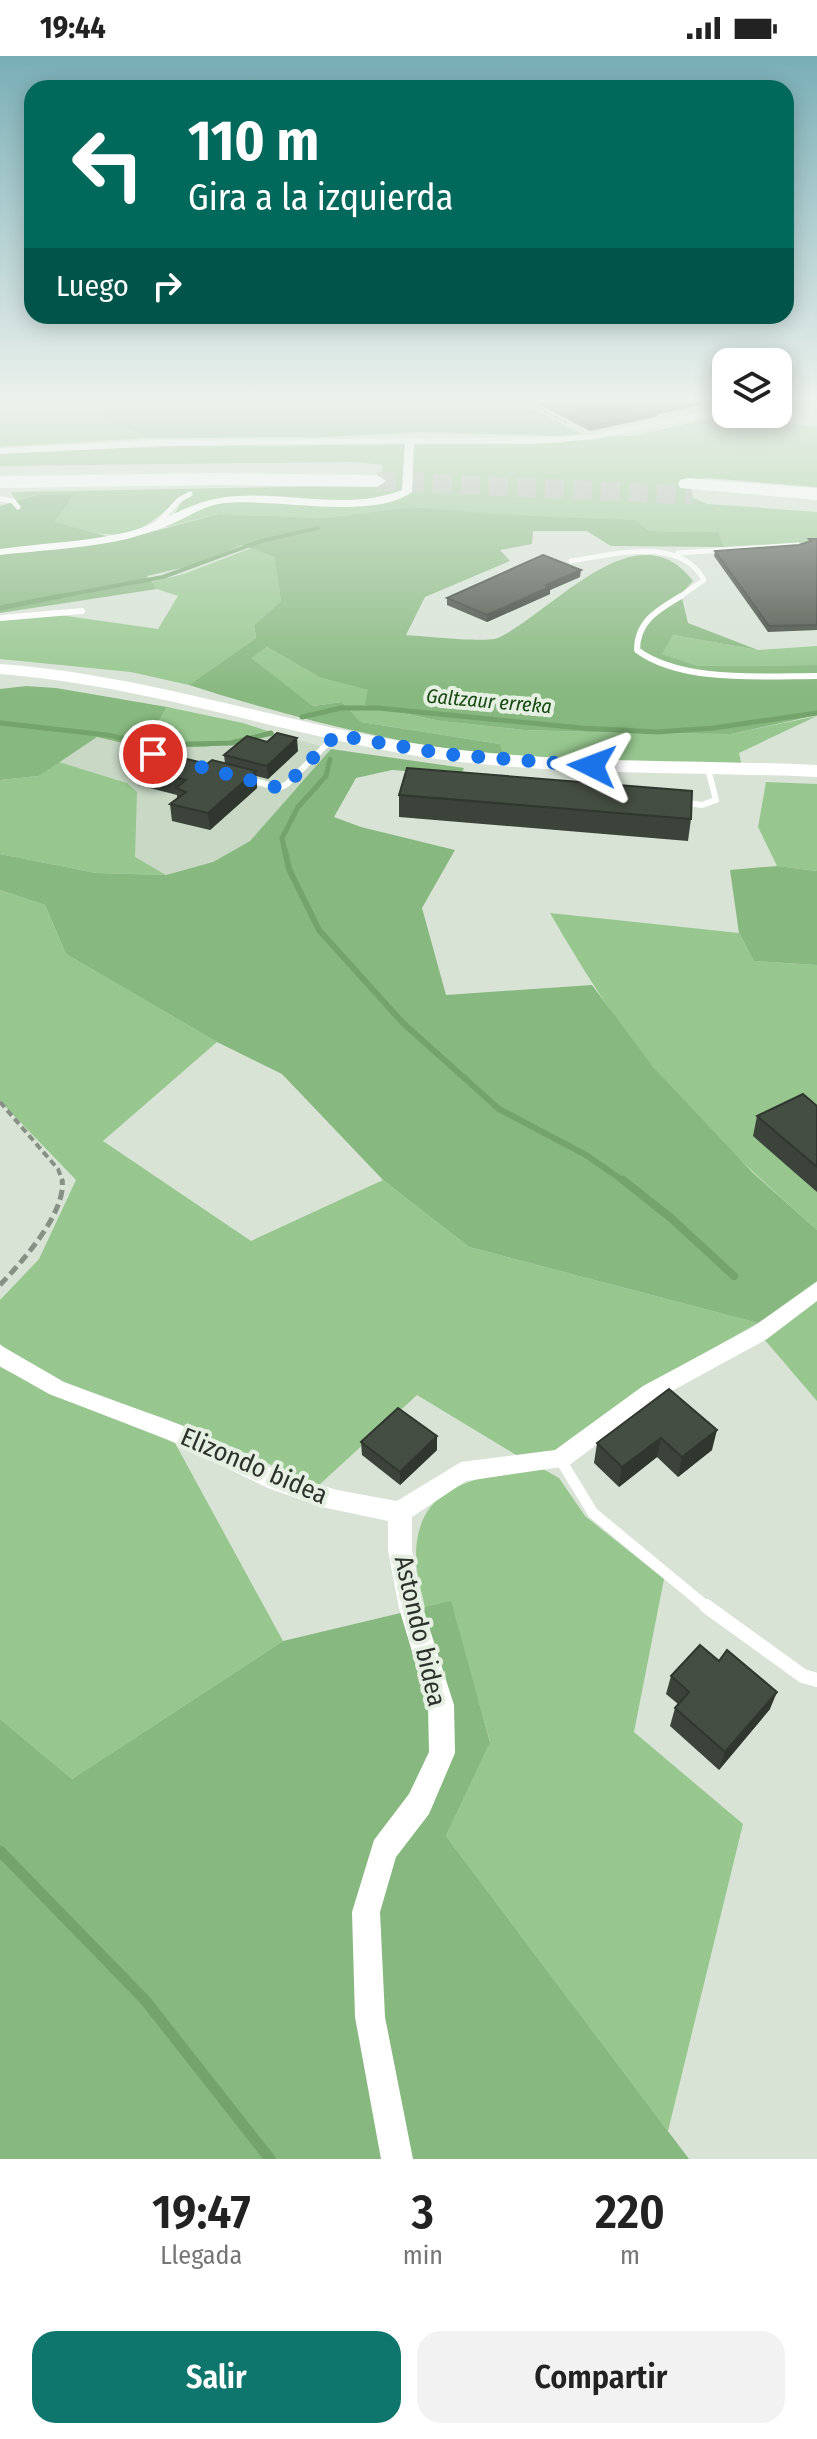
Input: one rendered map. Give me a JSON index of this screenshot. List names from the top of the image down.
{
  "streets": {
    "street": ["Elizondo bidea", "Astondo bidea"]
  },
  "crossings": [
    ["Elizondo bidea", "Astondo bidea"]
  ],
  "water": ["Galtzaur erreka"],
  "page": {
    "status": "19:44",
    "turn": ["110 m", "Gira a la izquierda"],
    "then": "Luego",
    "eta": [
      "19:47",
      "Llegada",
      "3",
      "min",
      "220",
      "m"
    ],
    "buttons": ["Salir", "Compartir"]
  }
}
